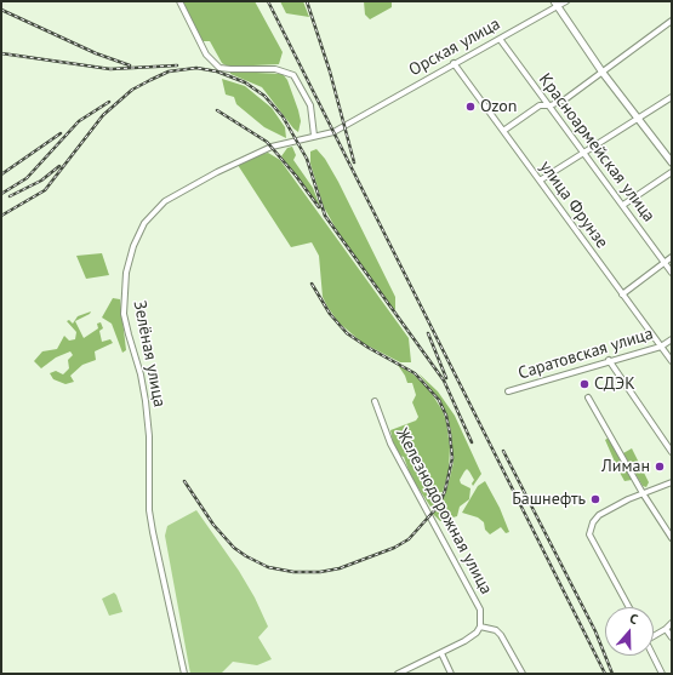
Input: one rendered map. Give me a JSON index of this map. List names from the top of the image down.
{
  "streets": {
    "street": [
      "Орская улица",
      "Красноармейская улица",
      "улица Фрунзе",
      "Зелёная улица",
      "Саратовская улица",
      "Железнодорожная улица"
    ]
  },
  "crossings": [
    ["Орская улица", "Красноармейская улица"],
    ["Орская улица", "улица Фрунзе"],
    ["Орская улица", "Зелёная улица"],
    ["улица Фрунзе", "Саратовская улица"]
  ],
  "places": [
    "Ozon",
    "СДЭК",
    "Лиман",
    "Башнефть"
  ],
  "north": "top"
}
